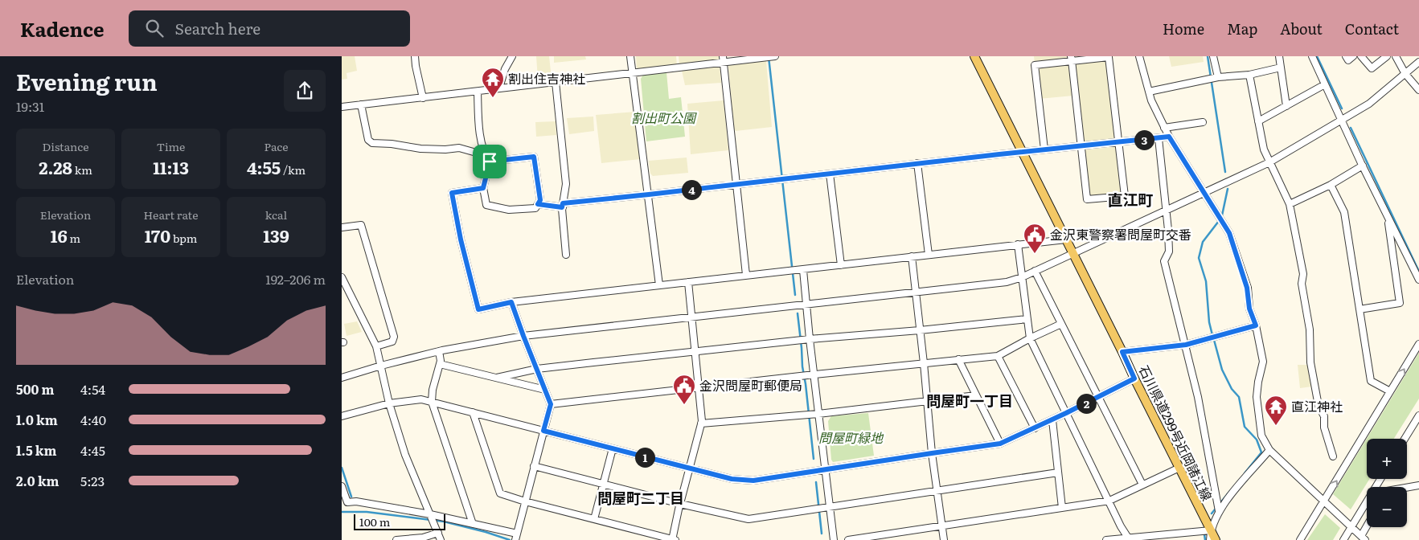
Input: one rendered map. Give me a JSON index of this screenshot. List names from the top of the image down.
{
  "streets": {
    "main road": ["石川県道299号近岡諸江線"]
  },
  "districts": ["直江町", "問屋町一丁目", "問屋町二丁目"],
  "parks": ["割出町公園", "問屋町緑地"],
  "places": {
    "temple": ["割出住吉神社", "直江神社"],
    "public building": ["金沢東警察署問屋町交番", "金沢問屋町郵便局"]
  },
  "scale_bar": "100 m",
  "page": {
    "header": "Kadence",
    "search": "Search here",
    "nav": [
      "Home",
      "Map",
      "About",
      "Contact"
    ],
    "heading": ["Evening run", "19:31"],
    "stats": [
      ["Distance", "2.28 km"],
      ["Time", "11:13"],
      ["Pace", "4:55 /km"],
      ["Elevation", "16 m"],
      ["Heart rate", "170 bpm"],
      ["kcal", "139"]
    ],
    "pins": [
      "3",
      "4",
      "2",
      "1"
    ],
    "chart": ["Elevation", "192–206 m"],
    "list": [
      {
        "name": "500 m",
        "note": "4:54"
      },
      {
        "name": "1.0 km",
        "note": "4:40"
      },
      {
        "name": "1.5 km",
        "note": "4:45"
      },
      {
        "name": "2.0 km",
        "note": "5:23"
      }
    ],
    "map_buttons": ["+", "−"],
    "scale": "100 m"
  }
}
